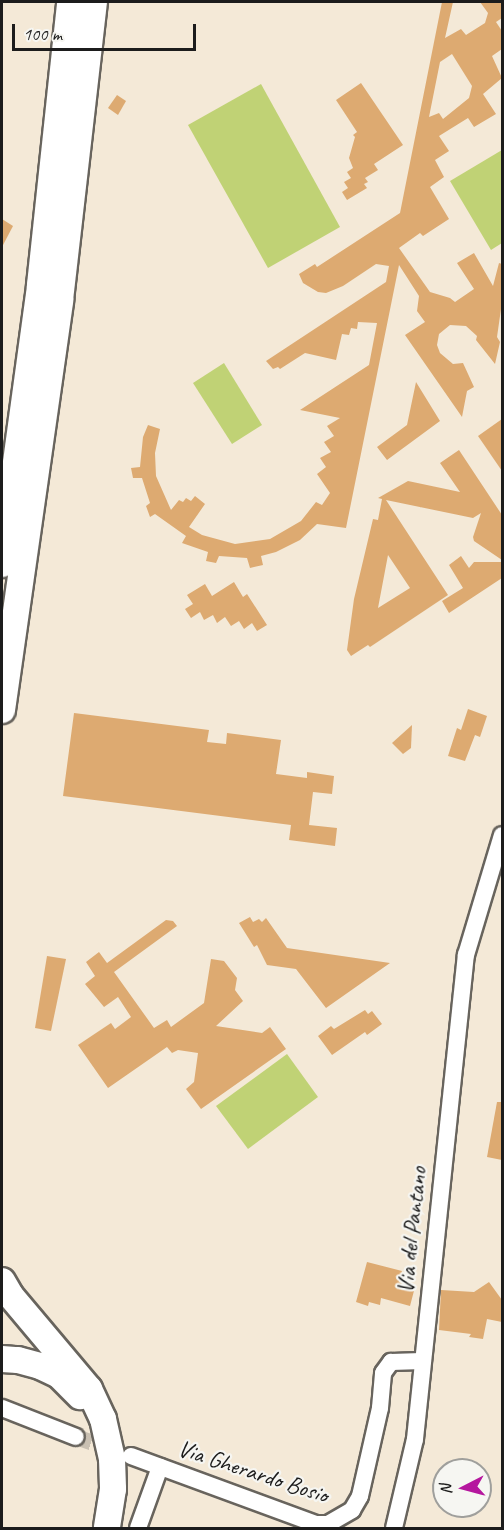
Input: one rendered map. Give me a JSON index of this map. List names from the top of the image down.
{
  "streets": {
    "street": ["Via del Pantano", "Via Gherardo Bosio"]
  },
  "crossings": [
    ["Via del Pantano", "Via Gherardo Bosio"]
  ],
  "scale_bar": "100 m",
  "north": "left"
}
